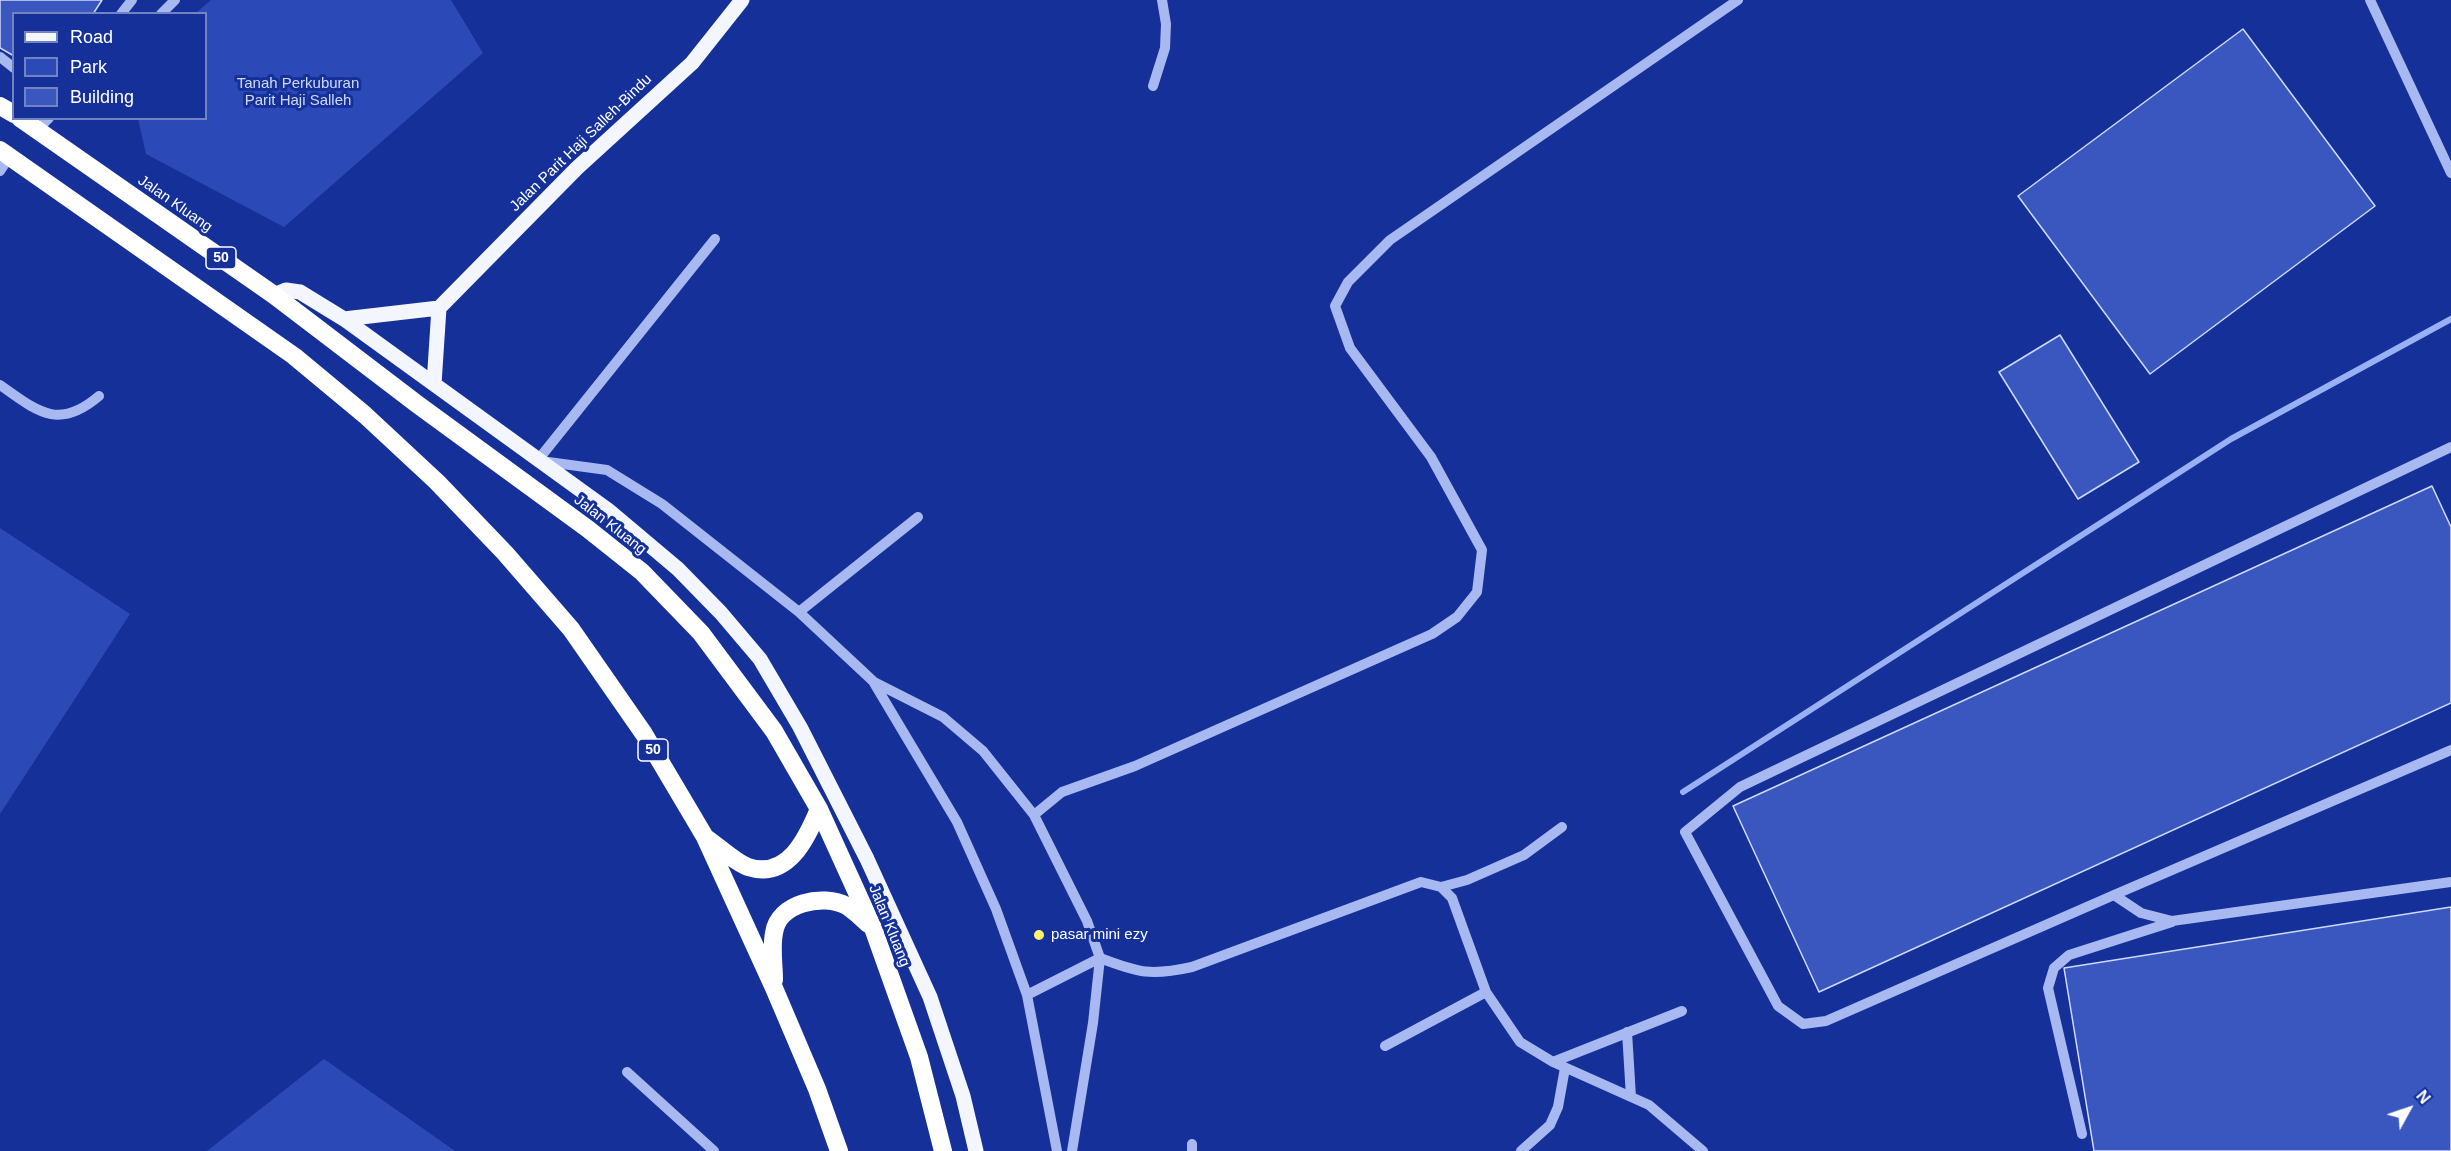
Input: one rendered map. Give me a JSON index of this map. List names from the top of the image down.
{
  "streets": {
    "highway": ["Jalan Kluang", "50"],
    "main road": ["Jalan Parit Haji Salleh-Bindu"]
  },
  "parks": ["Tanah Perkuburan Parit Haji Salleh"],
  "places": ["pasar mini ezy"],
  "legend": ["Road", "Park", "Building"],
  "north": "top right"
}
